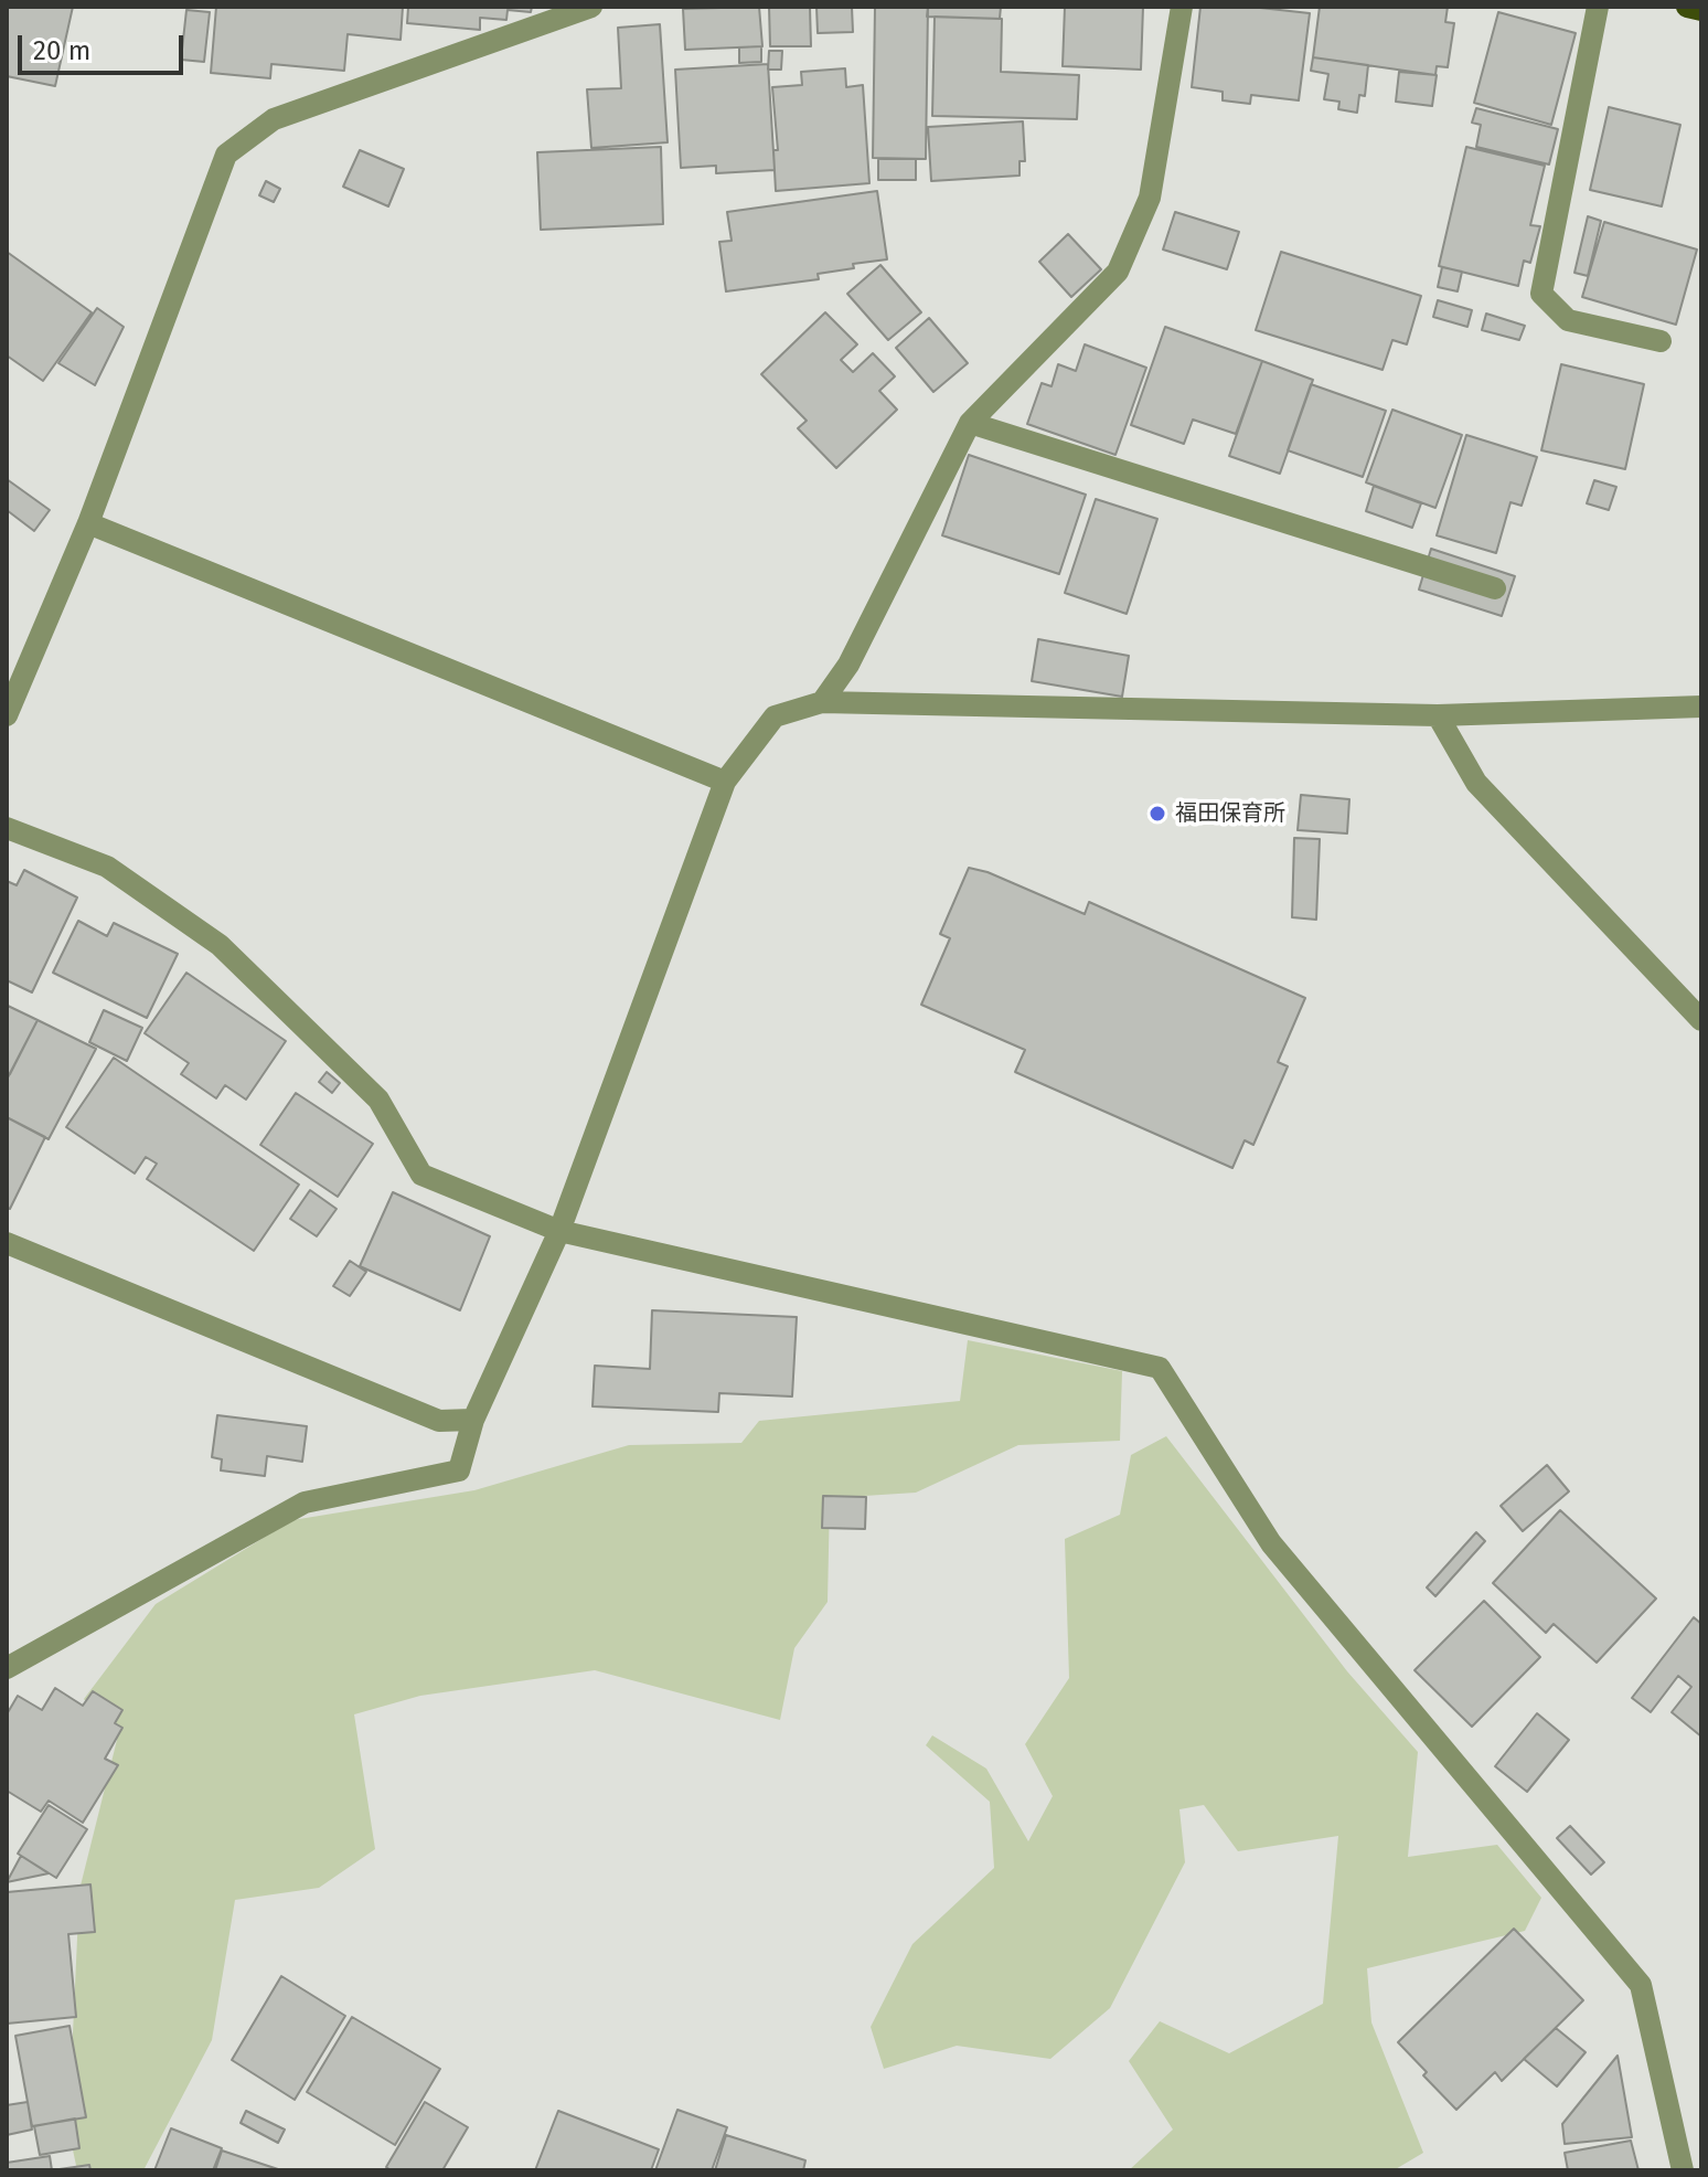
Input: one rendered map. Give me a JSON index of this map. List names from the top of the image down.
{
  "places": ["福田保育所"],
  "scale_bar": "20 m"
}
